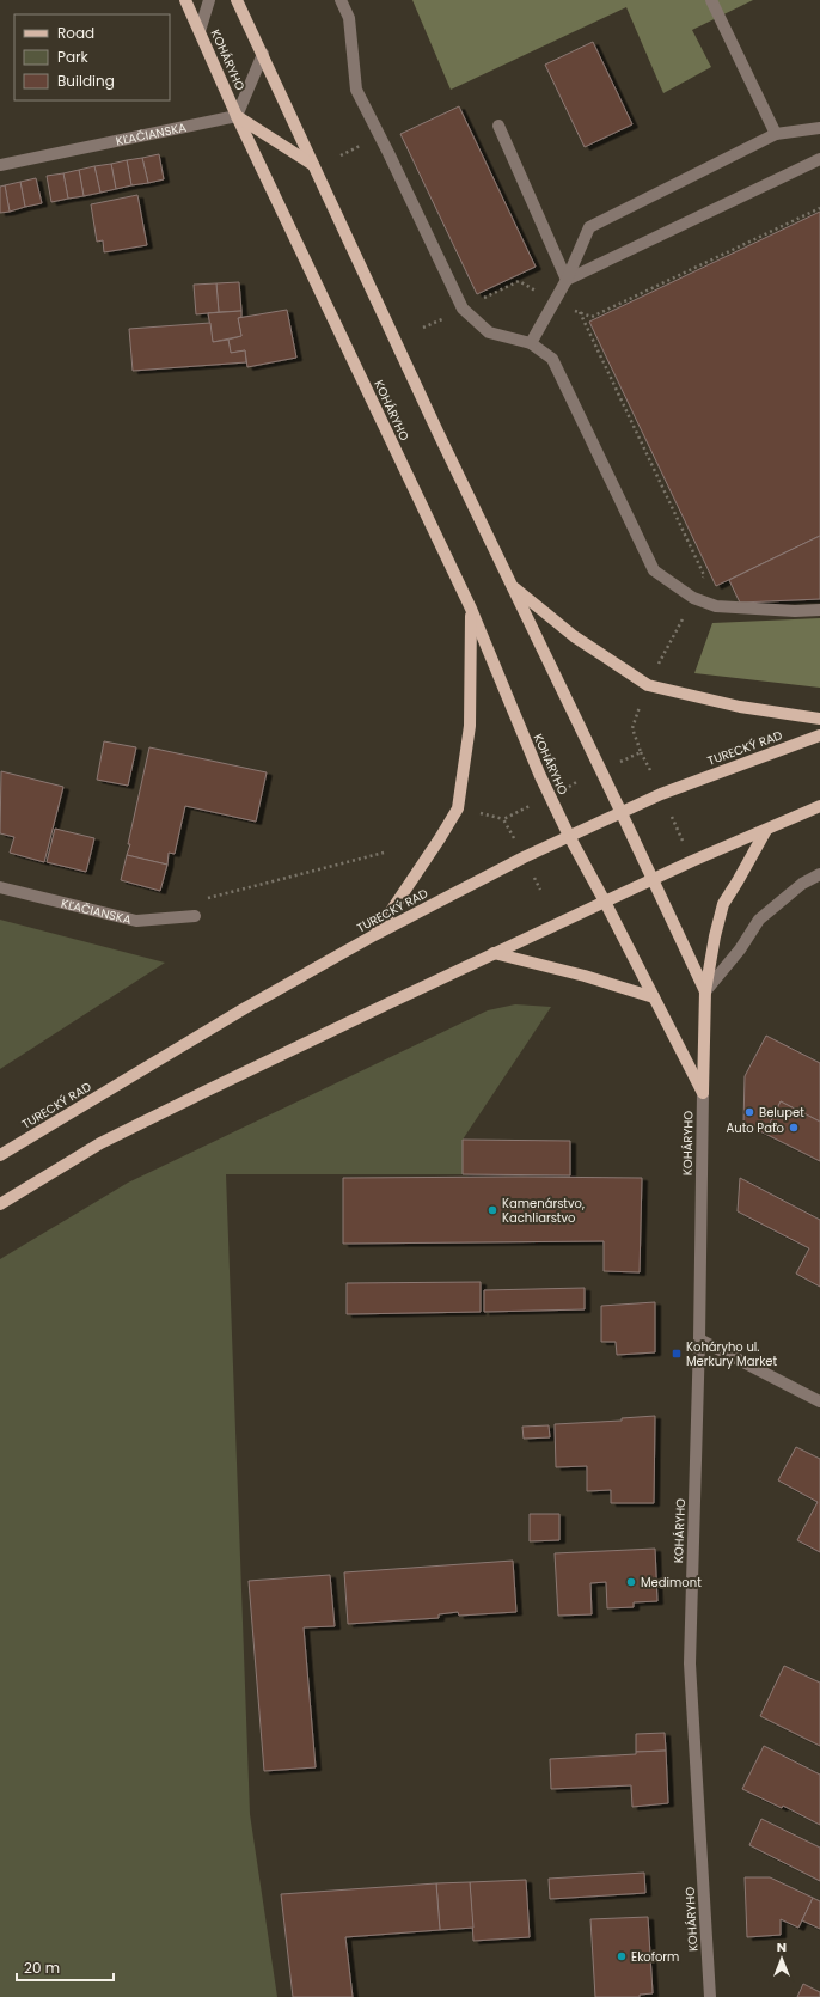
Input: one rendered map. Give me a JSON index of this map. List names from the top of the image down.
{
  "streets": {
    "main road": ["KOHÁRYHO", "TURECKÝ RAD"],
    "street": ["KĽAČIANSKA"]
  },
  "crossings": [
    ["KOHÁRYHO", "KĽAČIANSKA"],
    ["KOHÁRYHO", "TURECKÝ RAD"]
  ],
  "places": {
    "other": [
      "Belupet",
      "Auto Paťo",
      "Kamenárstvo, Kachliarstvo",
      "Medimont",
      "Ekoform"
    ],
    "transit": ["Koháryho ul. Merkury Market"]
  },
  "legend": ["Road", "Park", "Building"],
  "scale_bar": "20 m",
  "north": "top"
}
